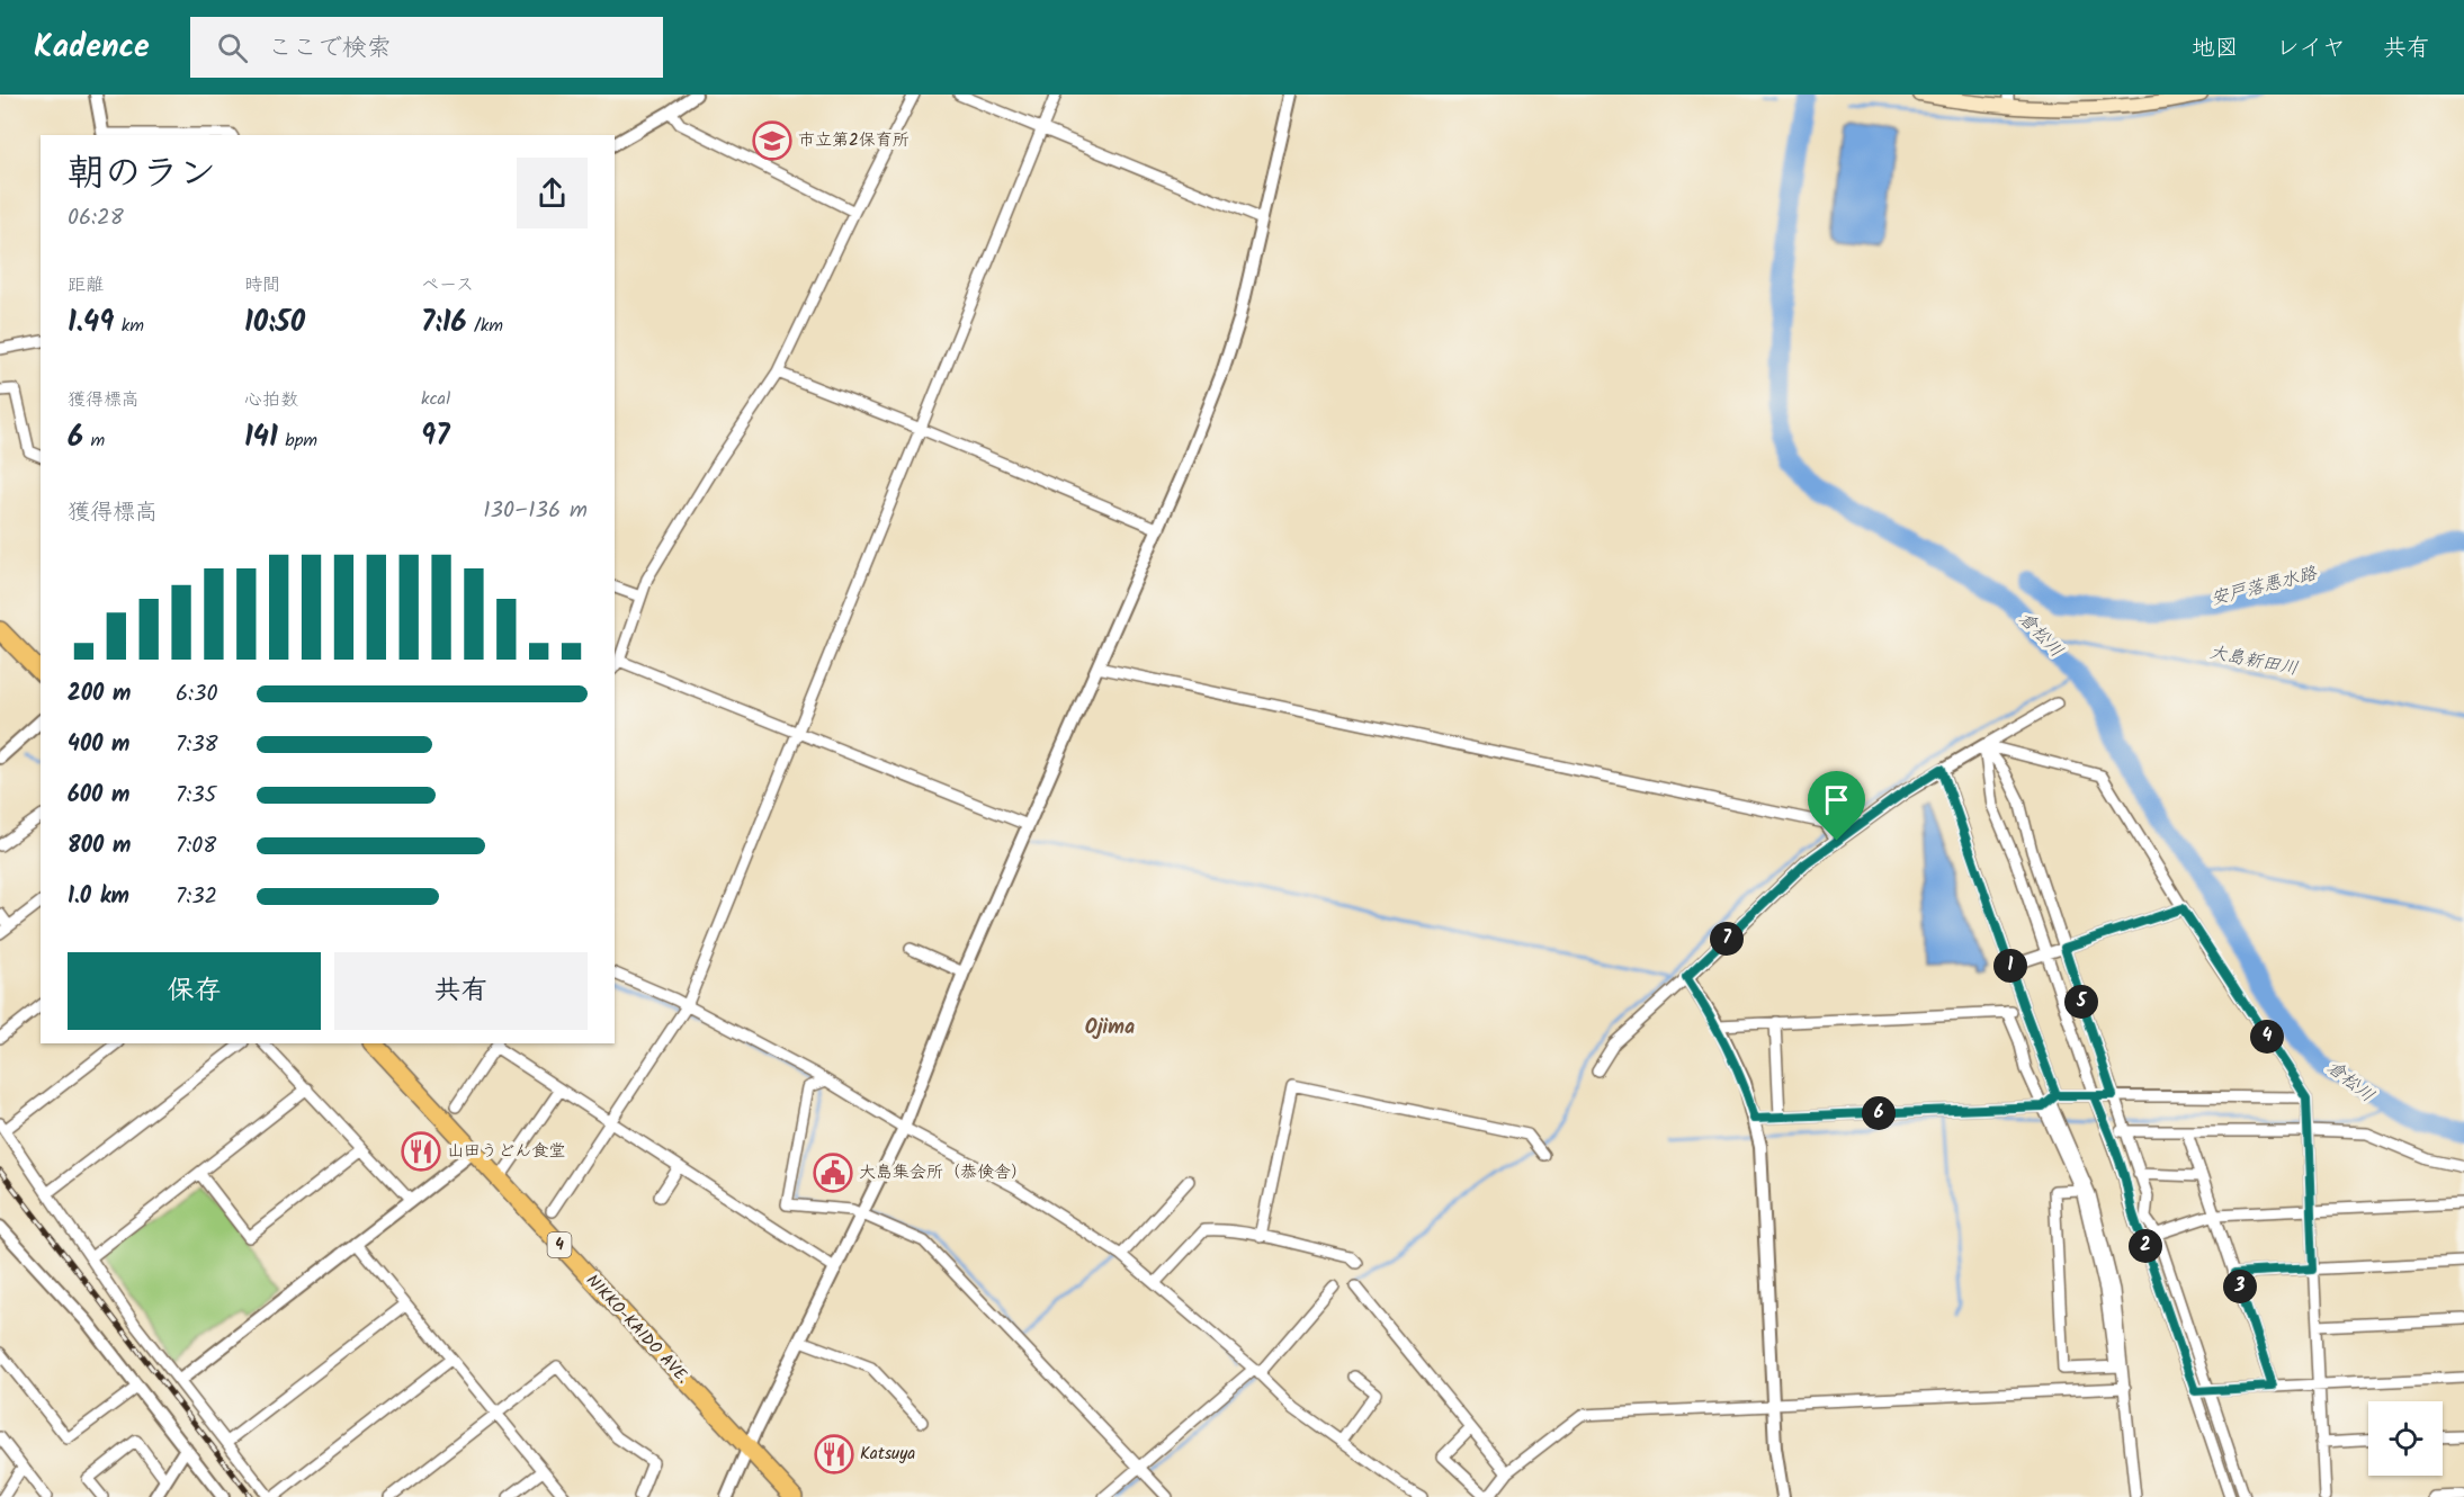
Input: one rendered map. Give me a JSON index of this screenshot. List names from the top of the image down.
{
  "streets": {
    "highway": ["4", "NIKKO-KAIDO AVE."]
  },
  "districts": ["Ojima"],
  "water": ["安戸落悪水路", "倉松川", "大島新田川"],
  "places": {
    "school or university": ["市立第2保育所"],
    "restaurant": ["山田うどん食堂", "Katsuya"],
    "public building": ["大島集会所（恭倹舎）"]
  },
  "page": {
    "header": "Kadence",
    "search": "ここで検索",
    "nav": ["地図", "レイヤ", "共有"],
    "heading": ["朝のラン", "06:28"],
    "stats": [
      ["距離", "1.49 km"],
      ["時間", "10:50"],
      ["ペース", "7:16 /km"],
      ["獲得標高", "6 m"],
      ["心拍数", "141 bpm"],
      ["kcal", "97"]
    ],
    "chart": ["獲得標高", "130–136 m"],
    "list": [
      {
        "name": "200 m",
        "note": "6:30"
      },
      {
        "name": "400 m",
        "note": "7:38"
      },
      {
        "name": "600 m",
        "note": "7:35"
      },
      {
        "name": "800 m",
        "note": "7:08"
      },
      {
        "name": "1.0 km",
        "note": "7:32"
      }
    ],
    "pins": [
      "7",
      "1",
      "5",
      "4",
      "6",
      "2",
      "3"
    ],
    "buttons": ["保存", "共有"]
  }
}
